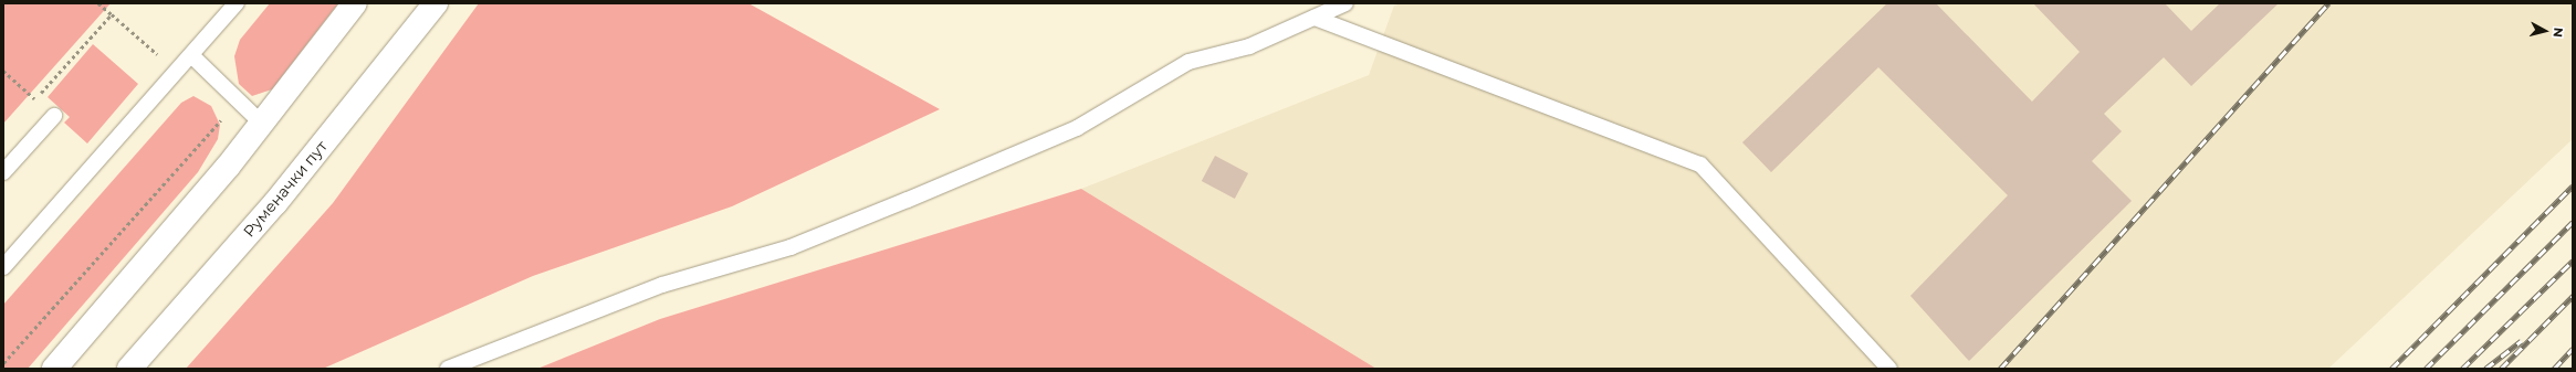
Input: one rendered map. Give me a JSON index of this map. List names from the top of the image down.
{
  "streets": {
    "main road": ["Руменачки пут"]
  },
  "north": "right"
}
